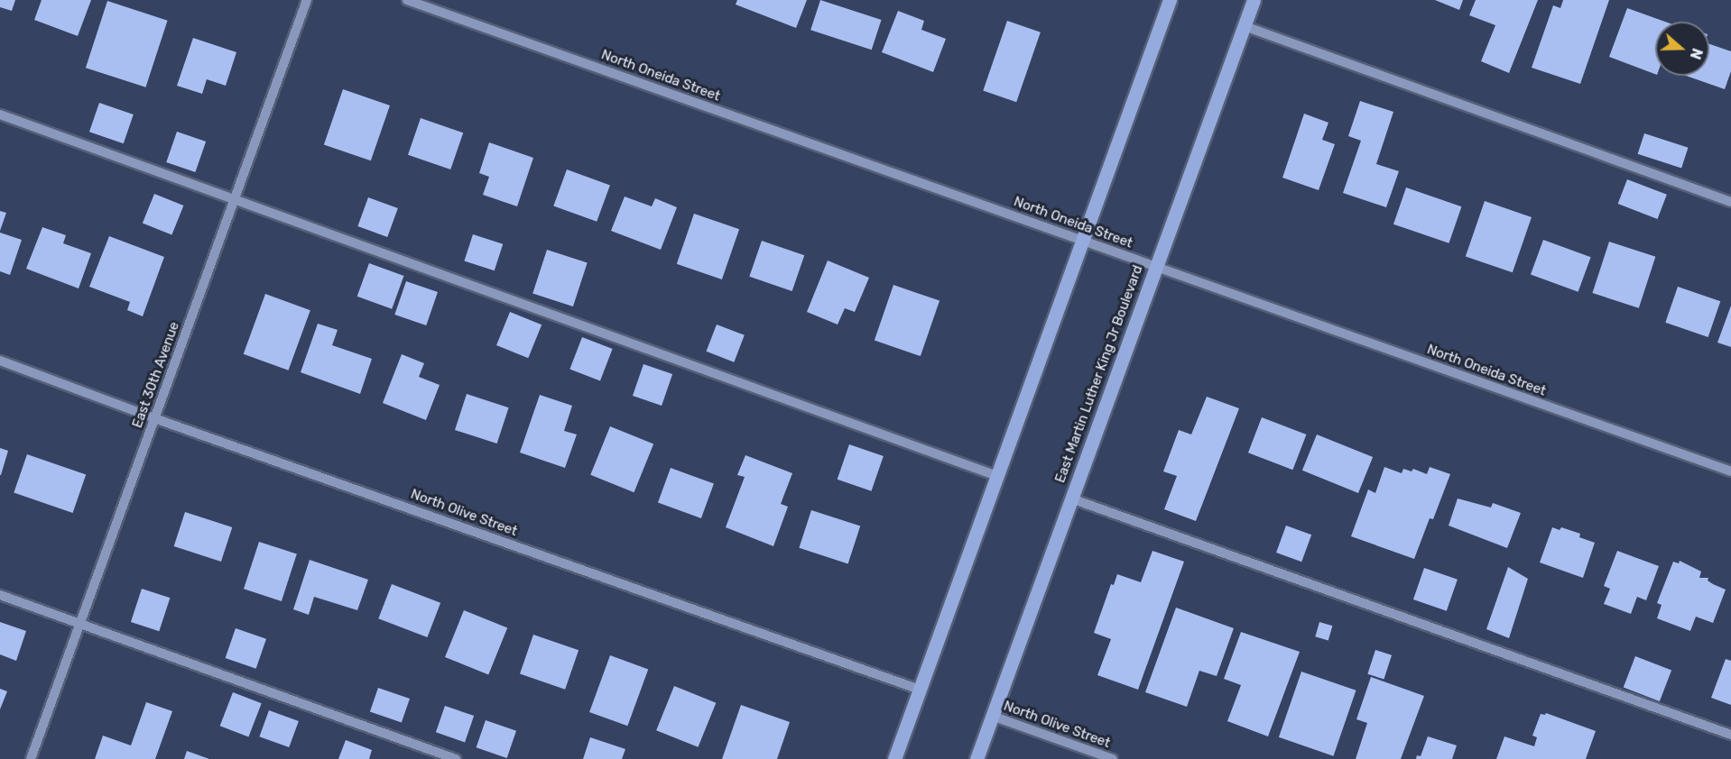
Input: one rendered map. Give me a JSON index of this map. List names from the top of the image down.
{
  "streets": {
    "main road": ["East Martin Luther King Jr Boulevard"],
    "street": ["North Oneida Street", "East 30th Avenue", "North Olive Street"]
  },
  "crossings": [
    ["North Oneida Street", "East Martin Luther King Jr Boulevard"],
    ["East Martin Luther King Jr Boulevard", "North Olive Street"],
    ["East 30th Avenue", "North Olive Street"]
  ],
  "north": "right"
}
